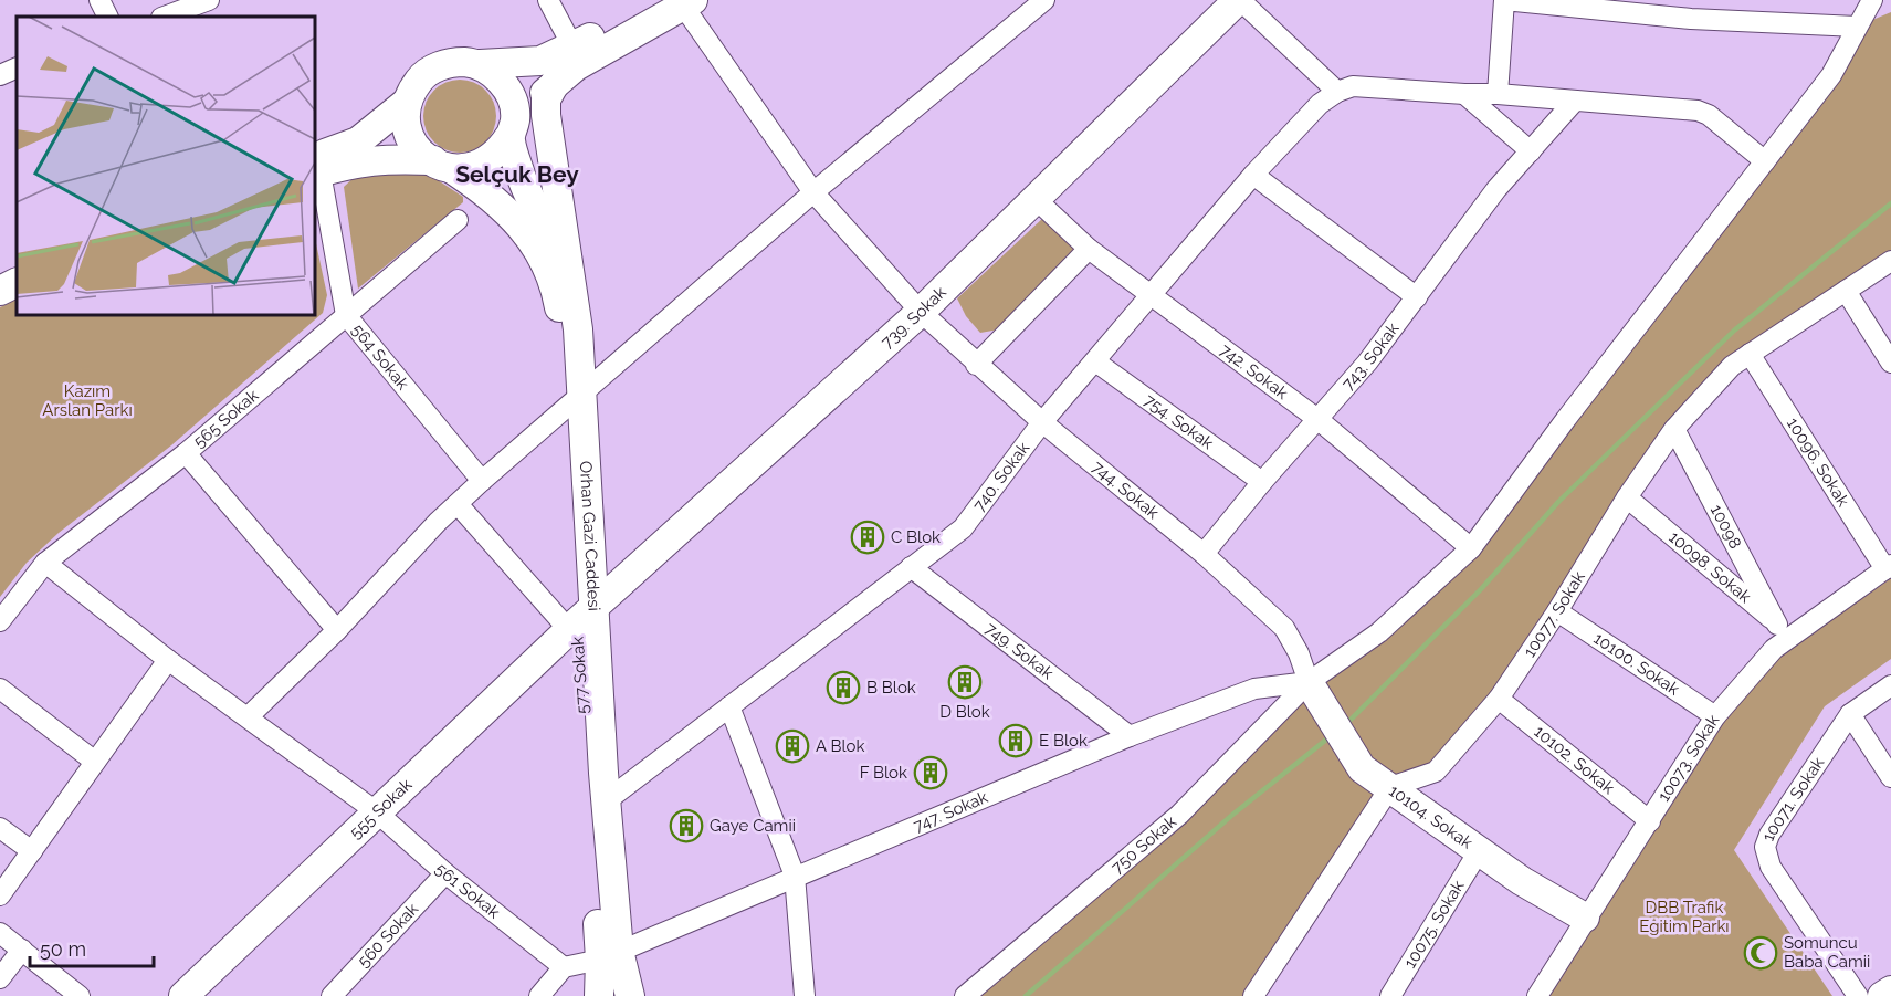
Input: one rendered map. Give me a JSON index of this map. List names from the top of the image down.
{
  "streets": {
    "street": [
      "739. Sokak",
      "743. Sokak",
      "564 Sokak",
      "742. Sokak",
      "565 Sokak",
      "754. Sokak",
      "10096. Sokak",
      "740. Sokak",
      "744. Sokak",
      "10098",
      "Orhan Gazi Caddesi",
      "10098. Sokak",
      "10077. Sokak",
      "749. Sokak",
      "10100. Sokak",
      "577 Sokak",
      "10073. Sokak",
      "10102. Sokak",
      "10071. Sokak",
      "555 Sokak",
      "747. Sokak",
      "10104. Sokak",
      "750 Sokak",
      "561 Sokak",
      "10075. Sokak",
      "560 Sokak"
    ]
  },
  "crossings": [
    ["739. Sokak", "742. Sokak"],
    ["739. Sokak", "744. Sokak"],
    ["739. Sokak", "Orhan Gazi Caddesi"],
    ["739. Sokak", "577 Sokak"],
    ["739. Sokak", "555 Sokak"],
    ["743. Sokak", "742. Sokak"],
    ["743. Sokak", "754. Sokak"],
    ["743. Sokak", "744. Sokak"],
    ["564 Sokak", "565 Sokak"],
    ["742. Sokak", "740. Sokak"],
    ["742. Sokak", "750 Sokak"],
    ["565 Sokak", "561 Sokak"],
    ["754. Sokak", "740. Sokak"],
    ["10096. Sokak", "10077. Sokak"],
    ["10096. Sokak", "10073. Sokak"],
    ["740. Sokak", "744. Sokak"],
    ["740. Sokak", "Orhan Gazi Caddesi"],
    ["740. Sokak", "749. Sokak"],
    ["744. Sokak", "747. Sokak"],
    ["744. Sokak", "10104. Sokak"],
    ["744. Sokak", "750 Sokak"],
    ["10098", "10098. Sokak"],
    ["10098", "10077. Sokak"],
    ["10098", "10073. Sokak"],
    ["Orhan Gazi Caddesi", "577 Sokak"],
    ["Orhan Gazi Caddesi", "555 Sokak"],
    ["Orhan Gazi Caddesi", "747. Sokak"],
    ["10098. Sokak", "10077. Sokak"],
    ["10098. Sokak", "10073. Sokak"],
    ["10077. Sokak", "10100. Sokak"],
    ["10077. Sokak", "10102. Sokak"],
    ["10077. Sokak", "10104. Sokak"],
    ["749. Sokak", "747. Sokak"],
    ["10100. Sokak", "10073. Sokak"],
    ["577 Sokak", "555 Sokak"],
    ["577 Sokak", "747. Sokak"],
    ["10073. Sokak", "10102. Sokak"],
    ["10073. Sokak", "10104. Sokak"],
    ["555 Sokak", "561 Sokak"],
    ["747. Sokak", "10104. Sokak"],
    ["747. Sokak", "750 Sokak"],
    ["747. Sokak", "561 Sokak"],
    ["10104. Sokak", "750 Sokak"],
    ["10104. Sokak", "10075. Sokak"],
    ["561 Sokak", "560 Sokak"]
  ],
  "districts": ["Selçuk Bey"],
  "parks": ["Kazım Arslan Parkı", "DBB Trafik Eğitim Parkı"],
  "places": {
    "building": [
      "C Blok",
      "D Blok",
      "B Blok",
      "E Blok",
      "A Blok",
      "F Blok",
      "Gaye Camii"
    ],
    "mosque": ["Somuncu Baba Camii"]
  },
  "scale_bar": "50 m"
}
